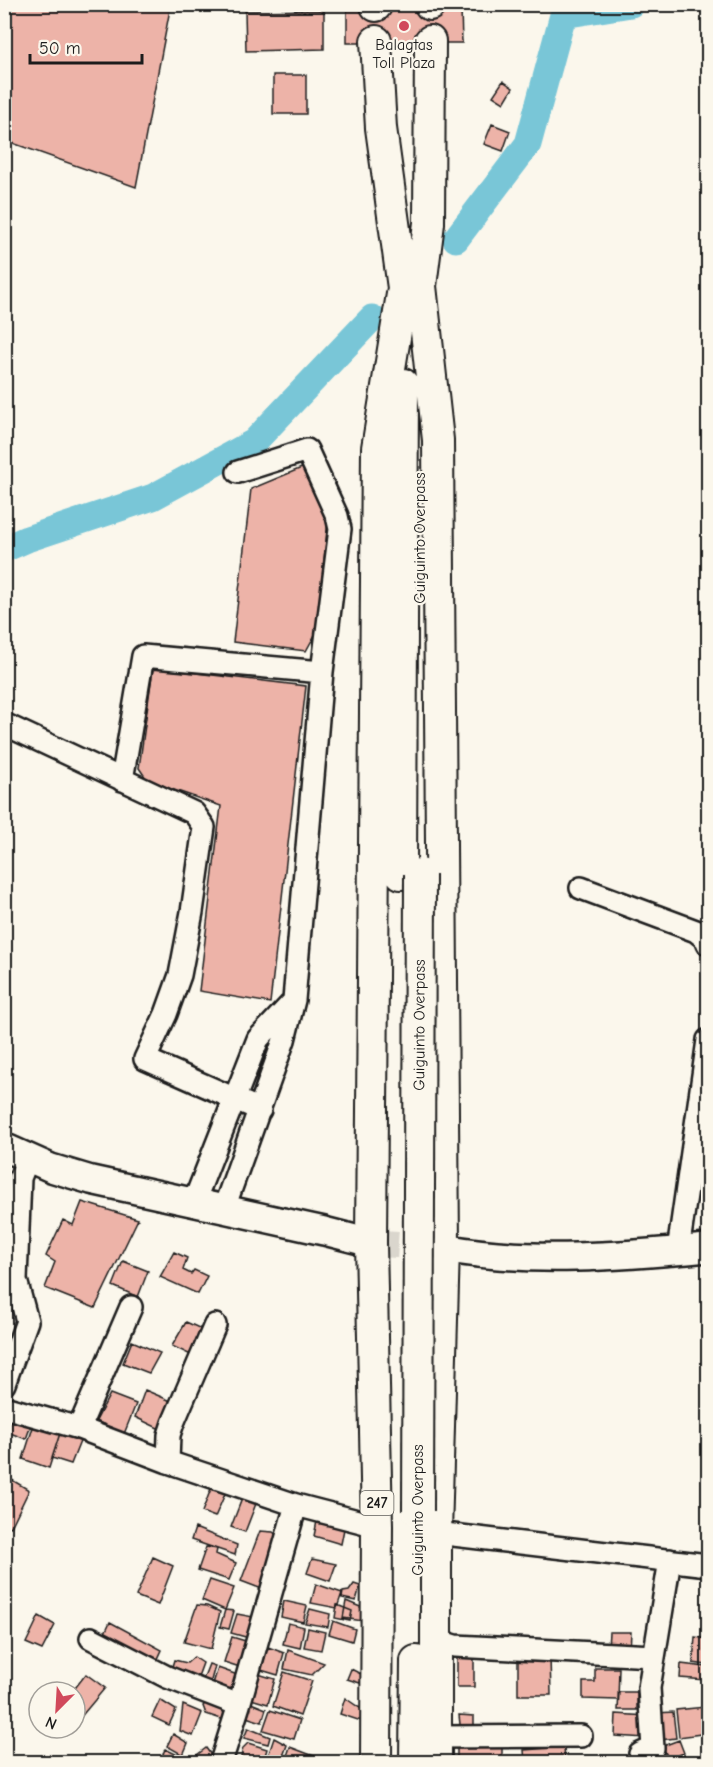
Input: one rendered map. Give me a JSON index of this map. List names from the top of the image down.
{
  "streets": {
    "highway": ["Guiguinto Overpass", "247"]
  },
  "crossings": [
    ["Guiguinto Overpass", "247"]
  ],
  "places": ["Balagtas Toll Plaza"],
  "scale_bar": "50 m",
  "north": "bottom left"
}
